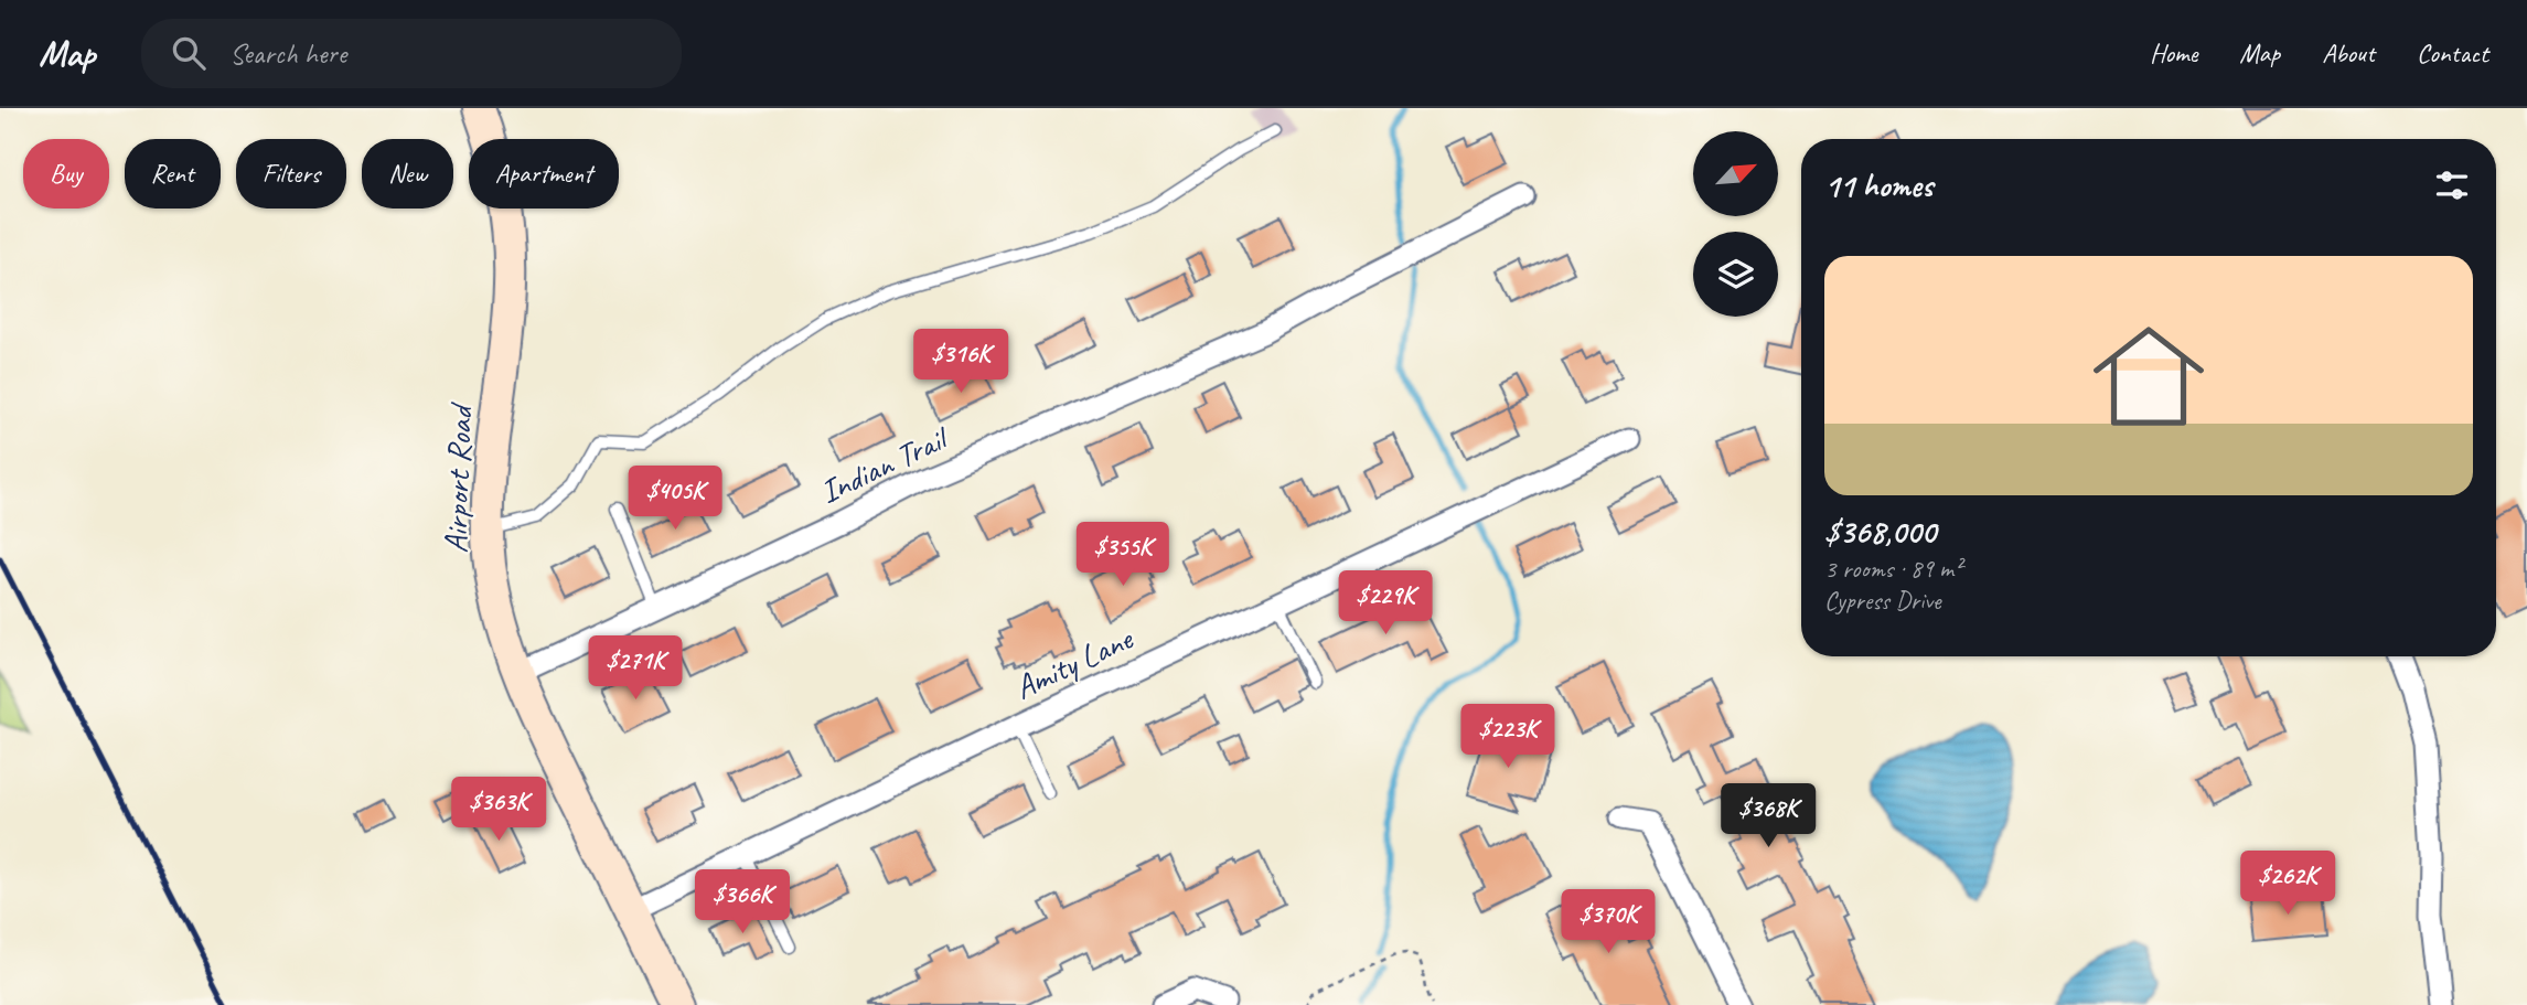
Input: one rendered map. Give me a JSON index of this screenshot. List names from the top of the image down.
{
  "streets": {
    "street": ["Indian Trail", "Airport Road", "Amity Lane"]
  },
  "crossings": [
    ["Indian Trail", "Airport Road"],
    ["Airport Road", "Amity Lane"]
  ],
  "north": "top right",
  "page": {
    "header": "Map",
    "search": "Search here",
    "nav": [
      "Home",
      "Map",
      "About",
      "Contact"
    ],
    "chip": [
      "Buy",
      "Rent",
      "Filters",
      "New",
      "Apartment"
    ],
    "heading": "11 homes",
    "list": [
      {
        "name": "$368,000",
        "note": "3 rooms · 89 m² · Cypress Drive"
      }
    ],
    "price": [
      "$316K",
      "$405K",
      "$355K",
      "$229K",
      "$271K",
      "$223K",
      "$363K",
      "$368K",
      "$262K",
      "$366K",
      "$370K"
    ]
  }
}
